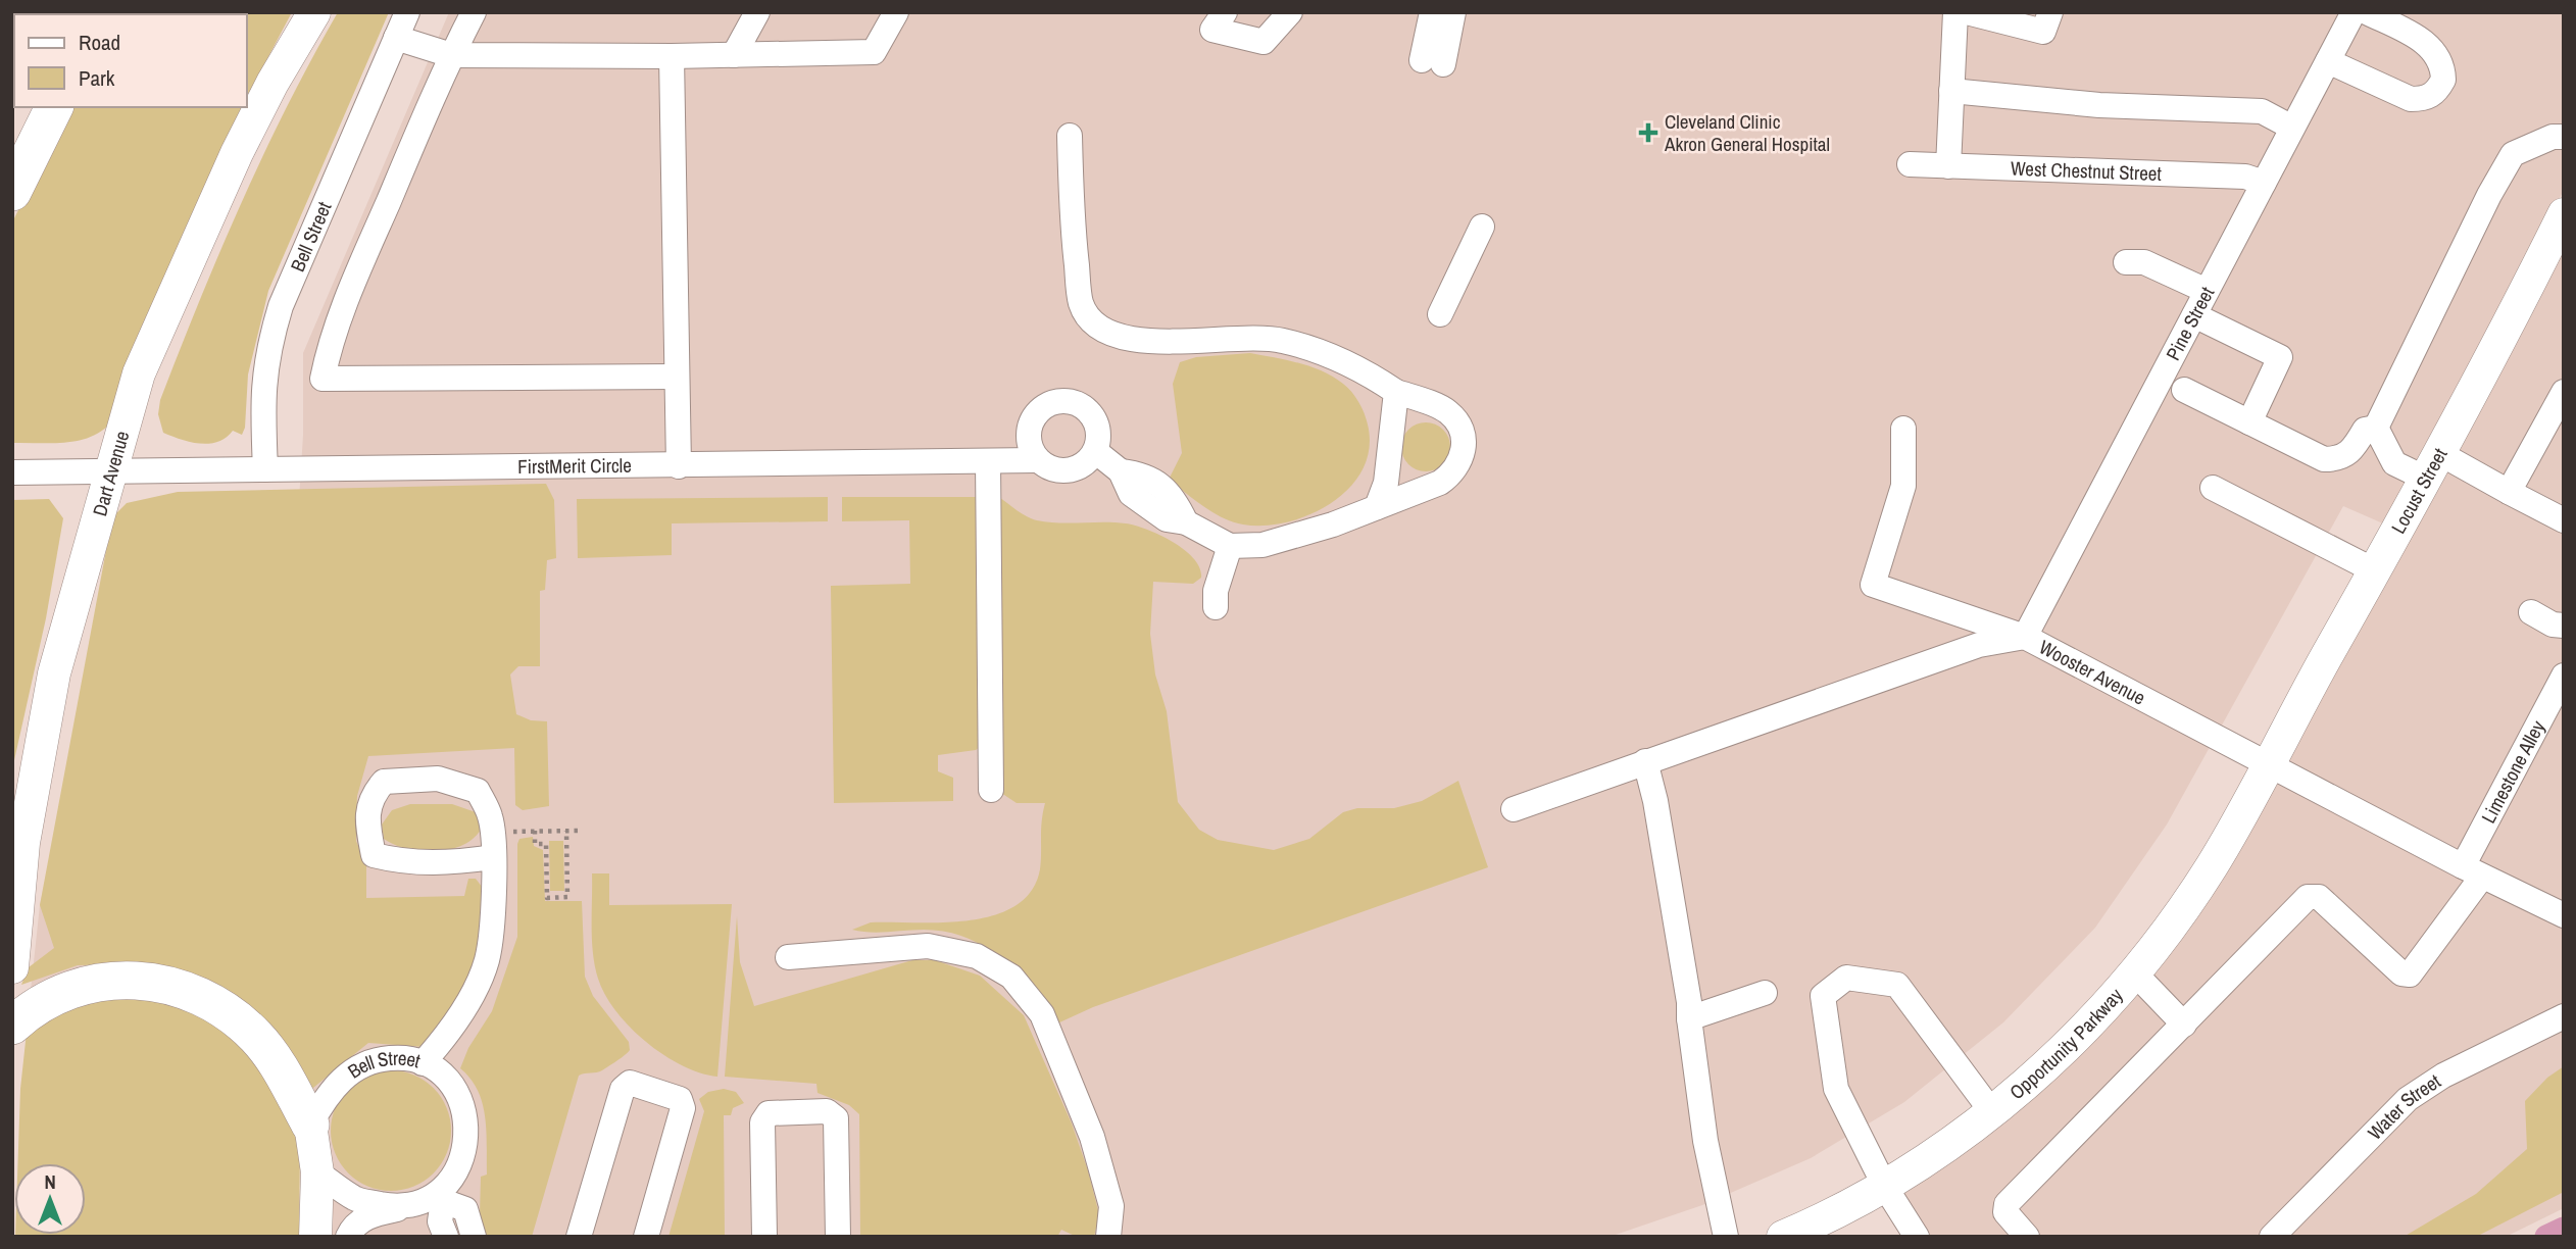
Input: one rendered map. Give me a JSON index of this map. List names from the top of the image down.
{
  "streets": {
    "main road": ["Dart Avenue", "Locust Street", "Opportunity Parkway"],
    "street": [
      "West Chestnut Street",
      "Bell Street",
      "Pine Street",
      "FirstMerit Circle",
      "Wooster Avenue",
      "Limestone Alley",
      "Water Street"
    ]
  },
  "crossings": [
    ["West Chestnut Street", "Pine Street"],
    ["Bell Street", "FirstMerit Circle"],
    ["Pine Street", "Wooster Avenue"],
    ["FirstMerit Circle", "Dart Avenue"],
    ["Locust Street", "Wooster Avenue"],
    ["Locust Street", "Opportunity Parkway"],
    ["Wooster Avenue", "Limestone Alley"],
    ["Wooster Avenue", "Opportunity Parkway"]
  ],
  "places": {
    "health": ["Cleveland Clinic Akron General Hospital"]
  },
  "legend": ["Road", "Park"],
  "north": "top"
}
